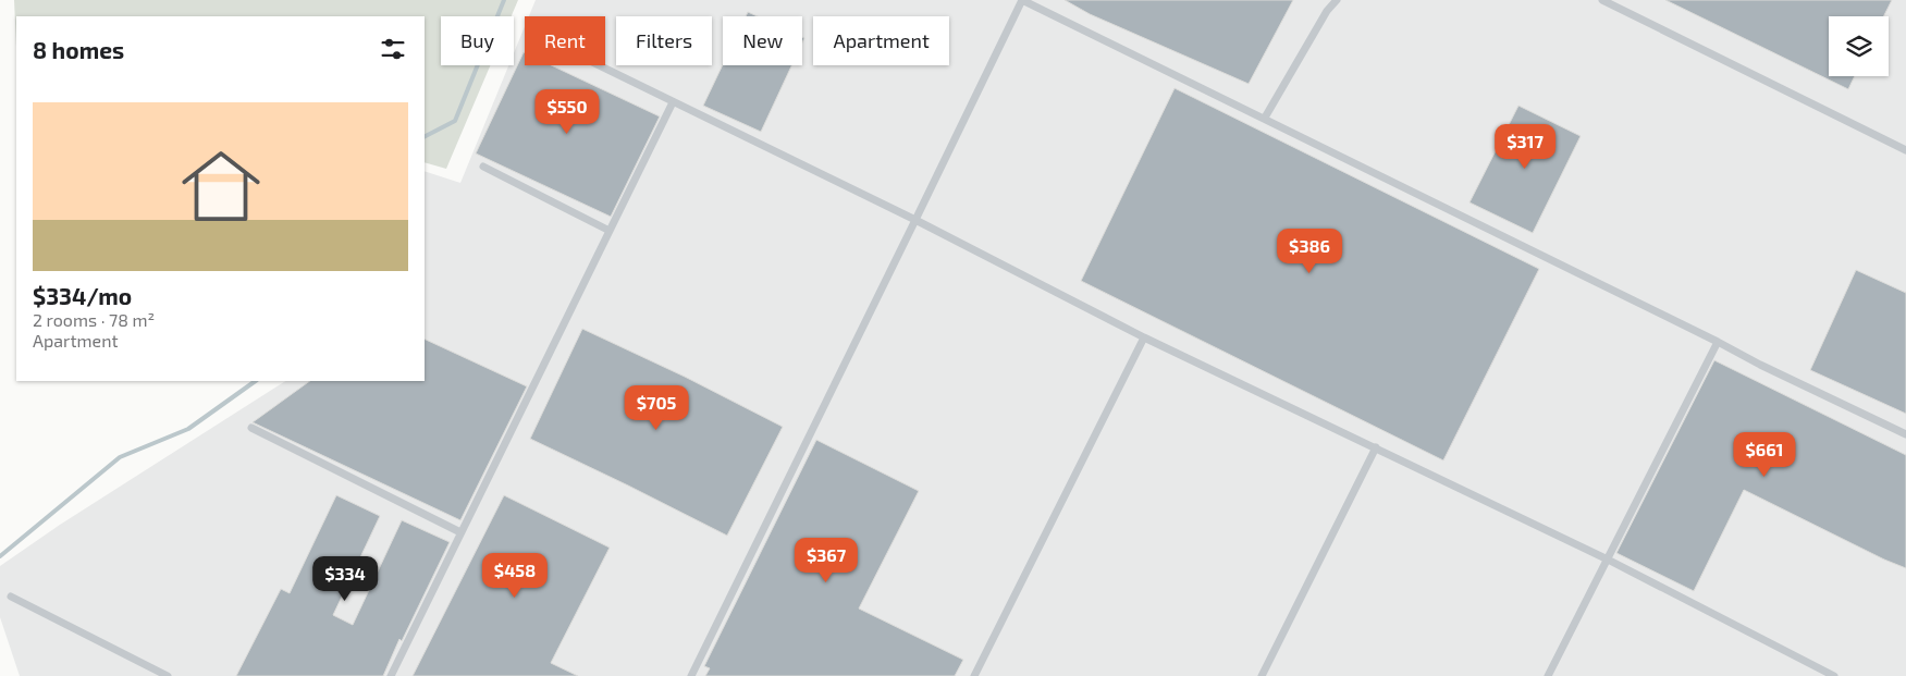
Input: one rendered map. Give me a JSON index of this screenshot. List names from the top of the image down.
{
  "page": {
    "chip": [
      "Buy",
      "Rent",
      "Filters",
      "New",
      "Apartment"
    ],
    "heading": "8 homes",
    "list": [
      {
        "name": "$334/mo",
        "note": "2 rooms · 78 m² · Apartment"
      }
    ],
    "price": [
      "$550",
      "$317",
      "$386",
      "$705",
      "$661",
      "$367",
      "$458",
      "$334"
    ]
  }
}
